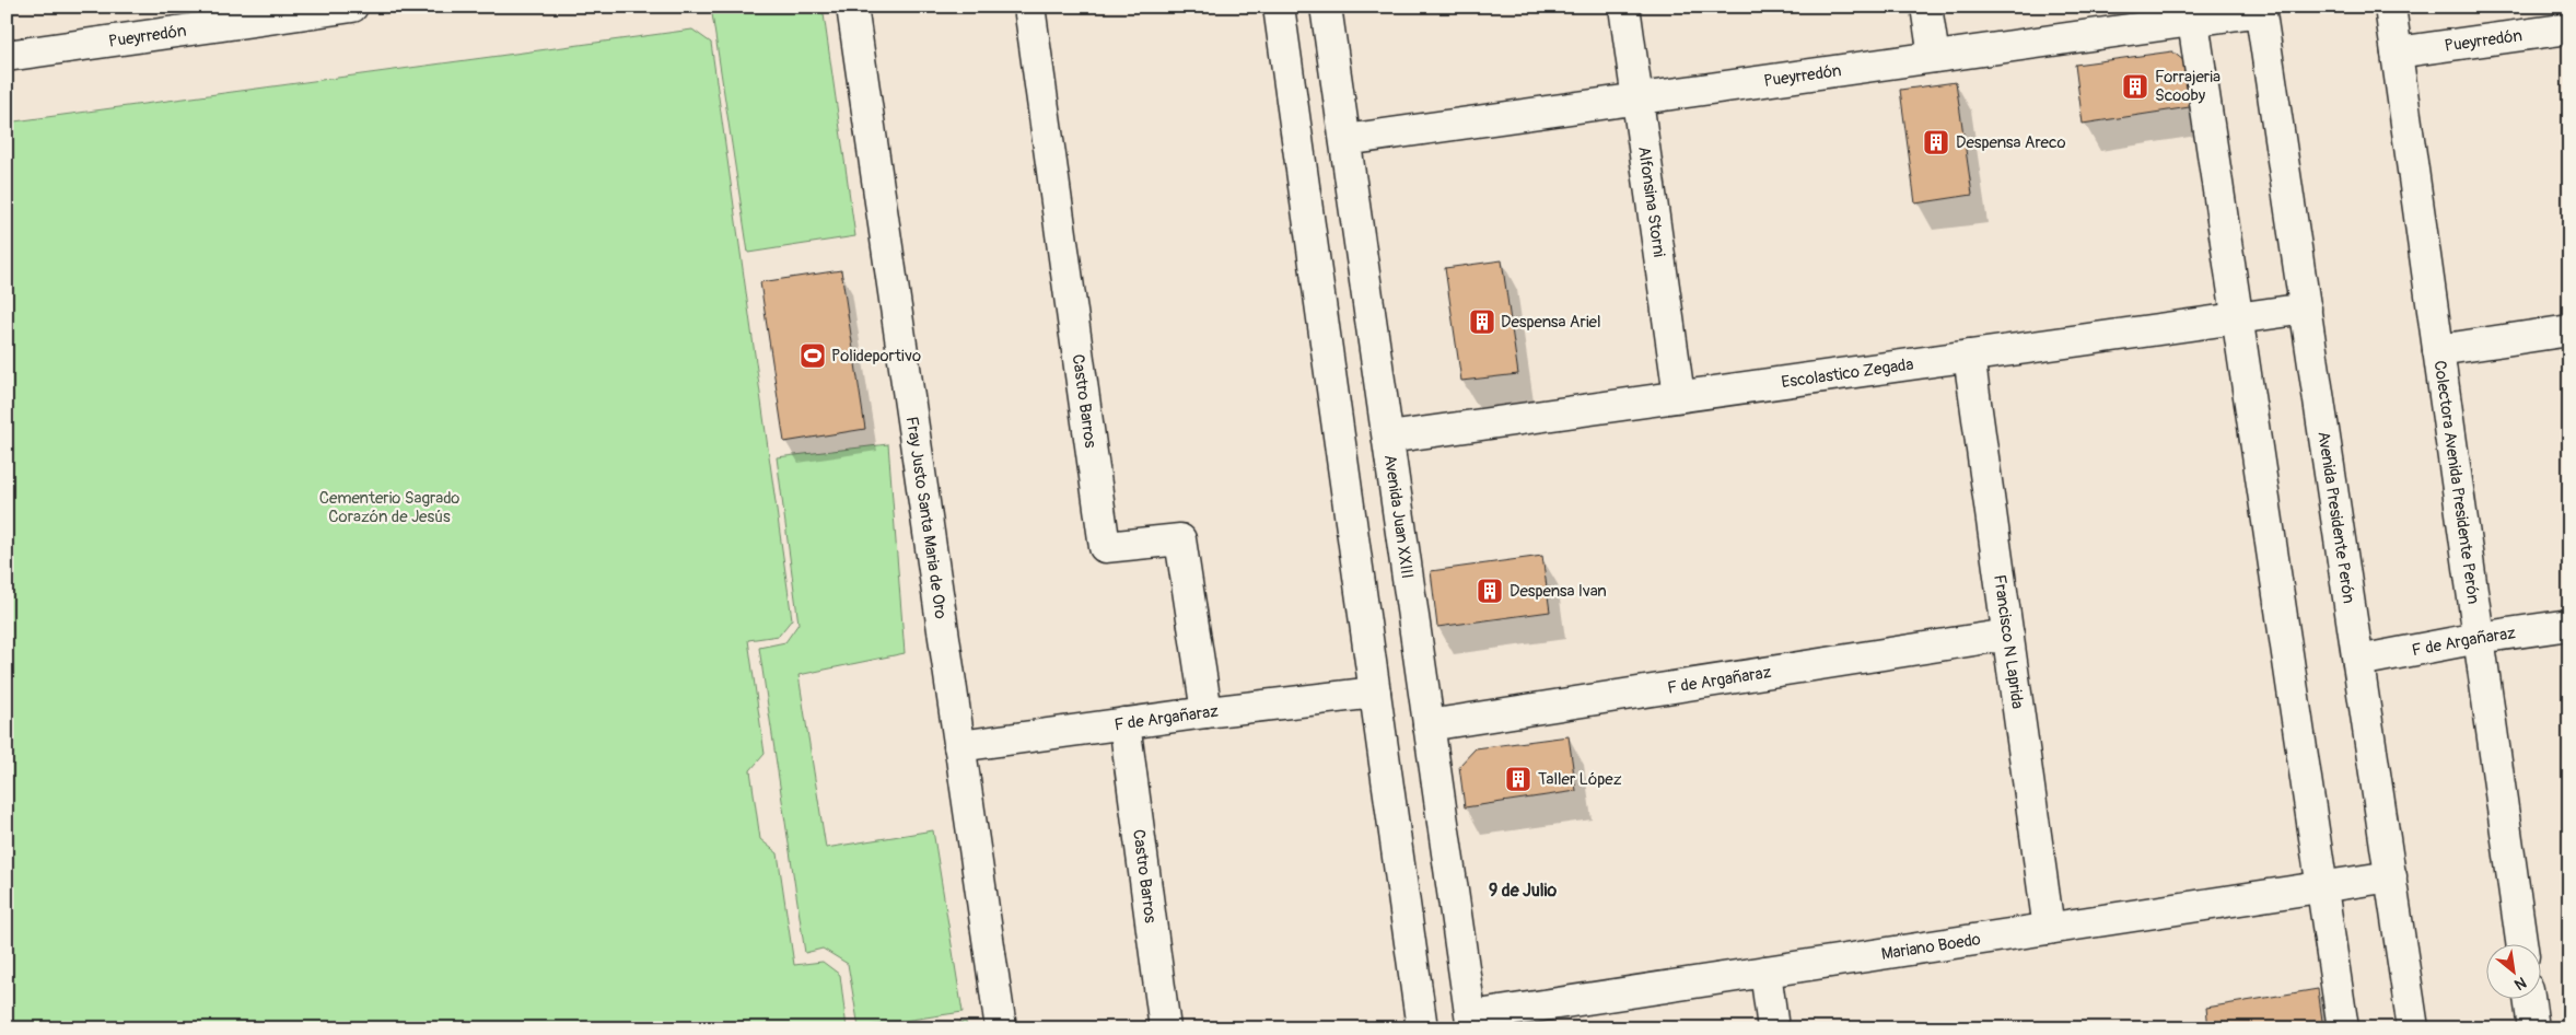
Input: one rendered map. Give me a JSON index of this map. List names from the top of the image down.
{
  "streets": {
    "street": [
      "Pueyrredón",
      "Alfonsina Storni",
      "Escolastico Zegada",
      "Castro Barros",
      "Colectora Avenida Presidente Perón",
      "Fray Justo Santa Maria de Oro",
      "Avenida Juan XXIII",
      "Avenida Presidente Perón",
      "Francisco N Laprida",
      "F de Argañaraz",
      "Mariano Boedo"
    ]
  },
  "crossings": [
    ["Pueyrredón", "Alfonsina Storni"],
    ["Pueyrredón", "Colectora Avenida Presidente Perón"],
    ["Pueyrredón", "Avenida Juan XXIII"],
    ["Pueyrredón", "Avenida Presidente Perón"],
    ["Alfonsina Storni", "Escolastico Zegada"],
    ["Escolastico Zegada", "Avenida Juan XXIII"],
    ["Escolastico Zegada", "Avenida Presidente Perón"],
    ["Escolastico Zegada", "Francisco N Laprida"],
    ["Castro Barros", "F de Argañaraz"],
    ["Colectora Avenida Presidente Perón", "F de Argañaraz"],
    ["Fray Justo Santa Maria de Oro", "F de Argañaraz"],
    ["Avenida Juan XXIII", "F de Argañaraz"],
    ["Avenida Juan XXIII", "Mariano Boedo"],
    ["Avenida Presidente Perón", "F de Argañaraz"],
    ["Avenida Presidente Perón", "Mariano Boedo"],
    ["Francisco N Laprida", "F de Argañaraz"],
    ["Francisco N Laprida", "Mariano Boedo"]
  ],
  "districts": ["9 de Julio"],
  "parks": ["Cementerio Sagrado Corazón de Jesús"],
  "places": {
    "building": [
      "Forrajeria Scooby",
      "Despensa Areco",
      "Despensa Ariel",
      "Despensa Ivan",
      "Taller López"
    ],
    "sports": ["Polideportivo"]
  },
  "north": "bottom right"
}
